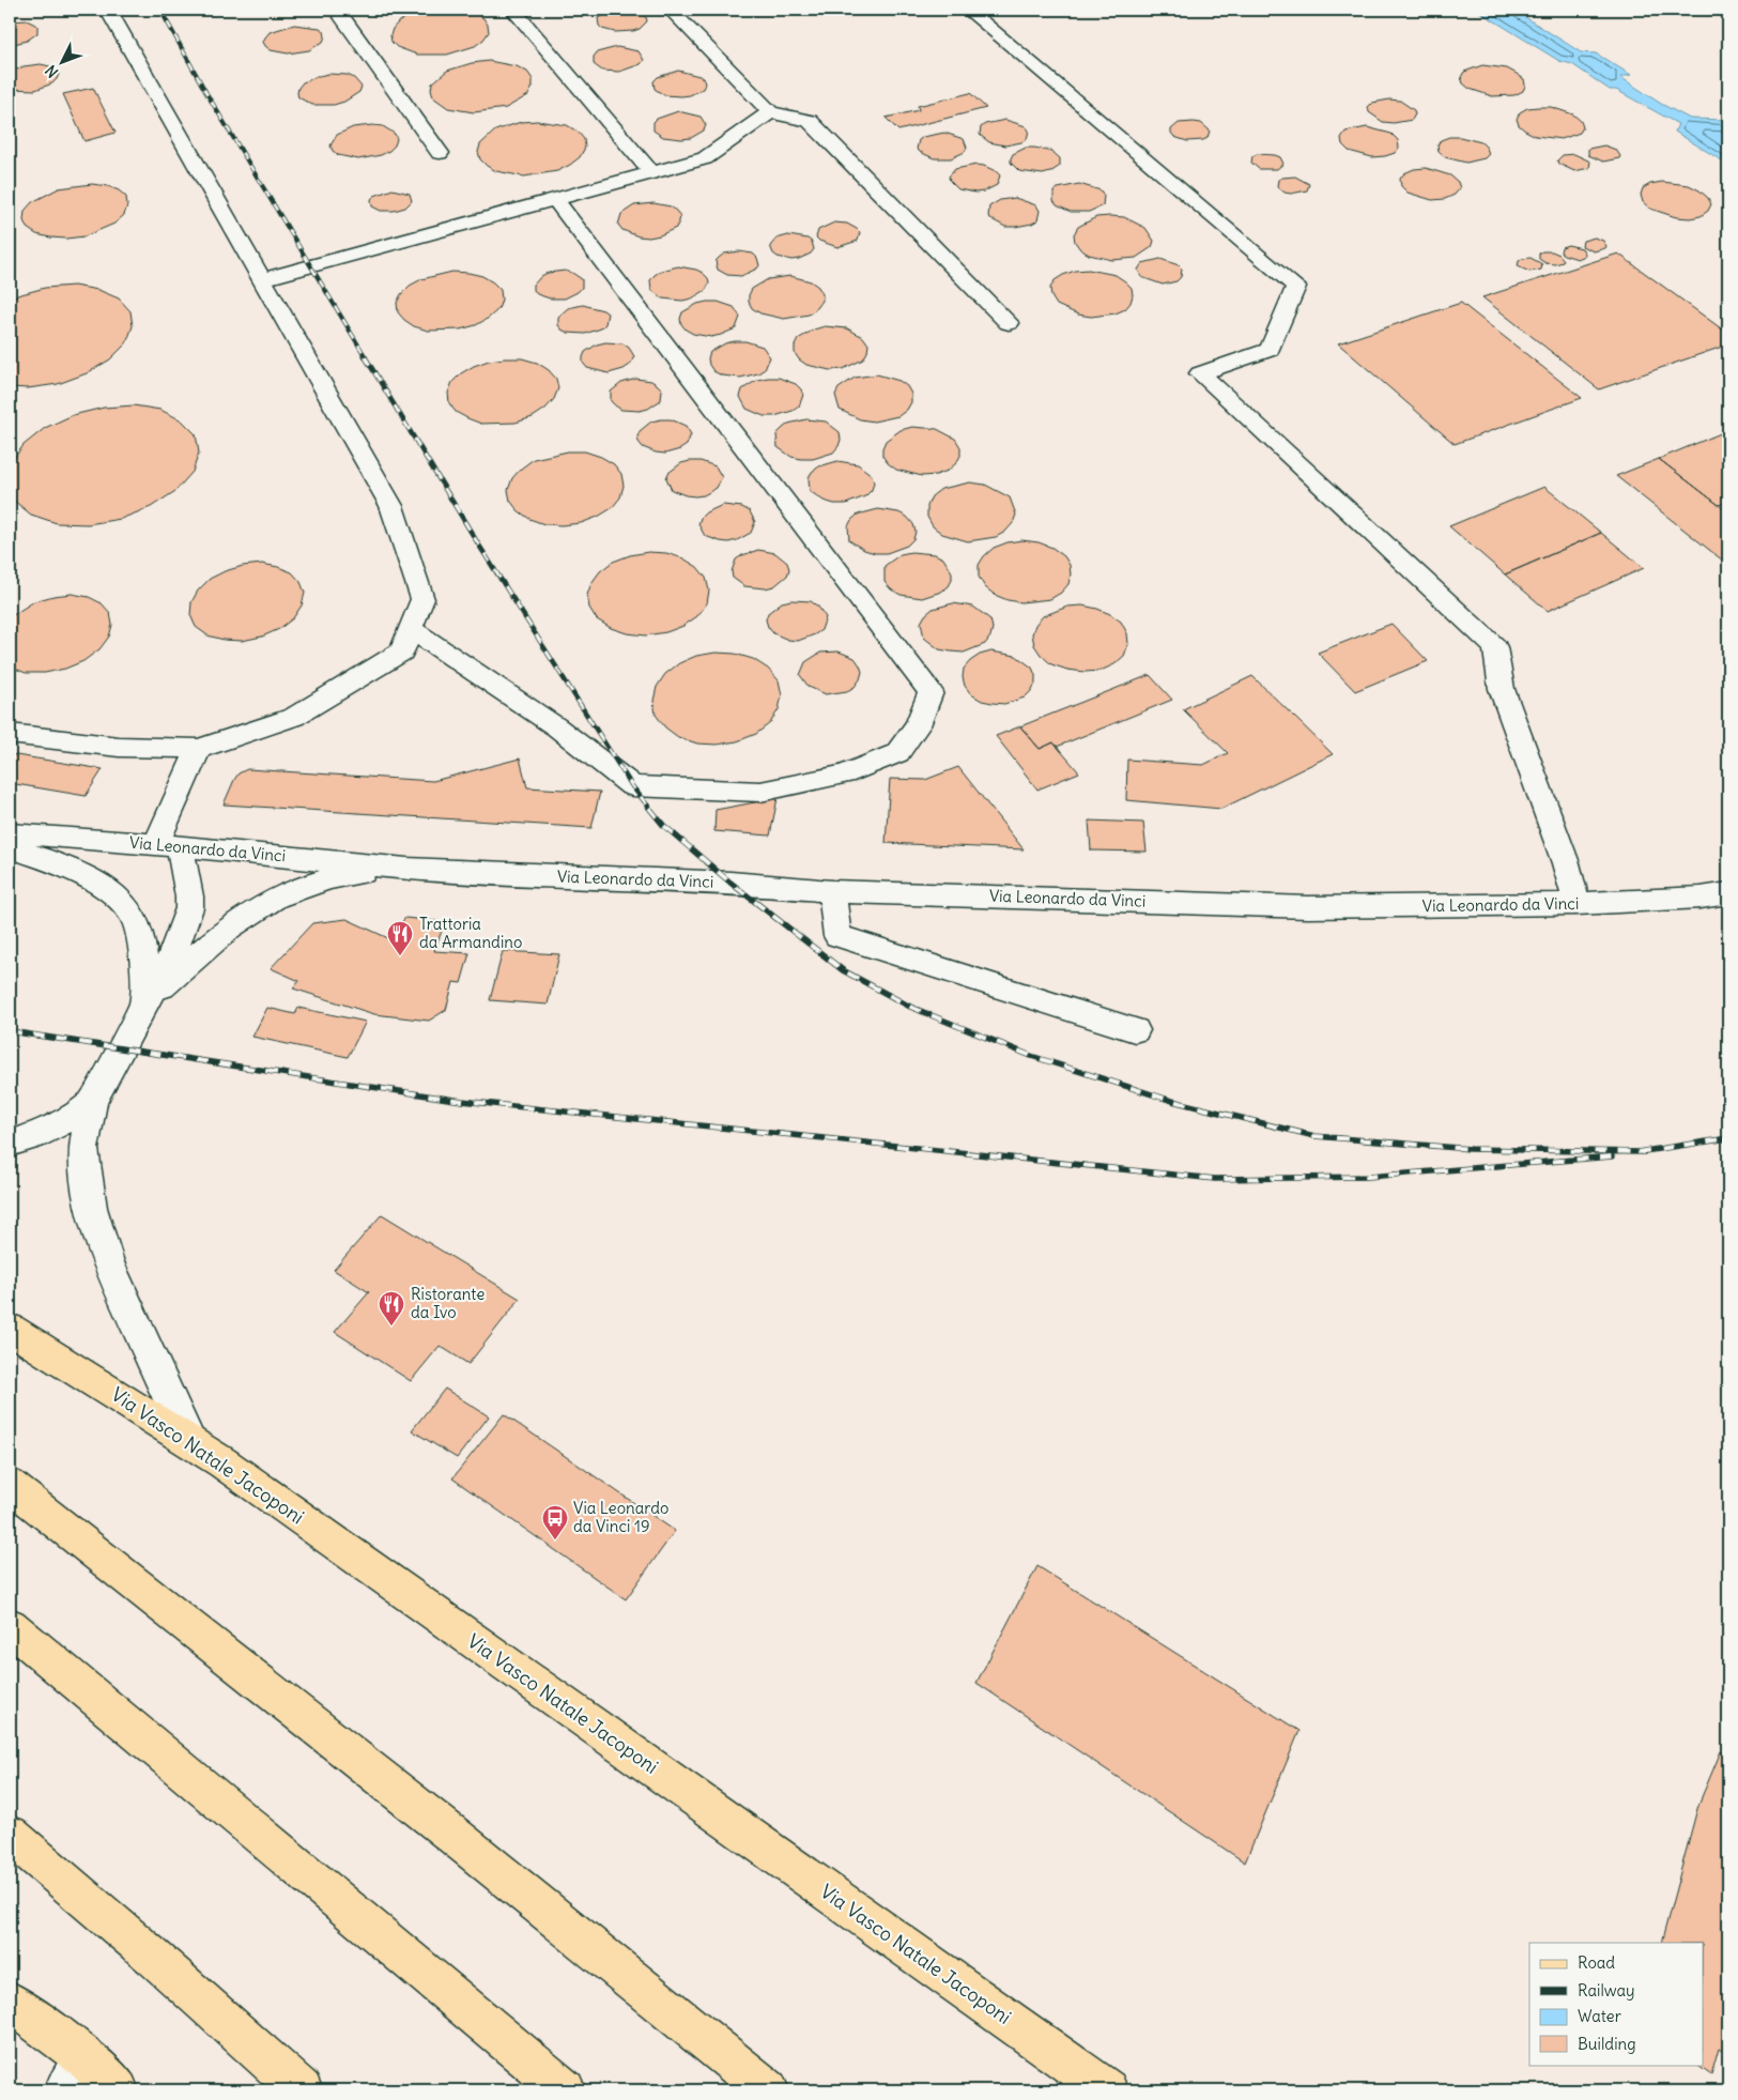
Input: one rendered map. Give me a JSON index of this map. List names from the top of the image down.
{
  "streets": {
    "main road": ["Via Vasco Natale Jacoponi"],
    "street": ["Via Leonardo da Vinci"]
  },
  "places": {
    "restaurant": ["Trattoria da Armandino", "Ristorante da Ivo"],
    "bus stop": ["Via Leonardo da Vinci 19"]
  },
  "legend": [
    "Road",
    "Railway",
    "Water",
    "Building"
  ],
  "north": "bottom left"
}
